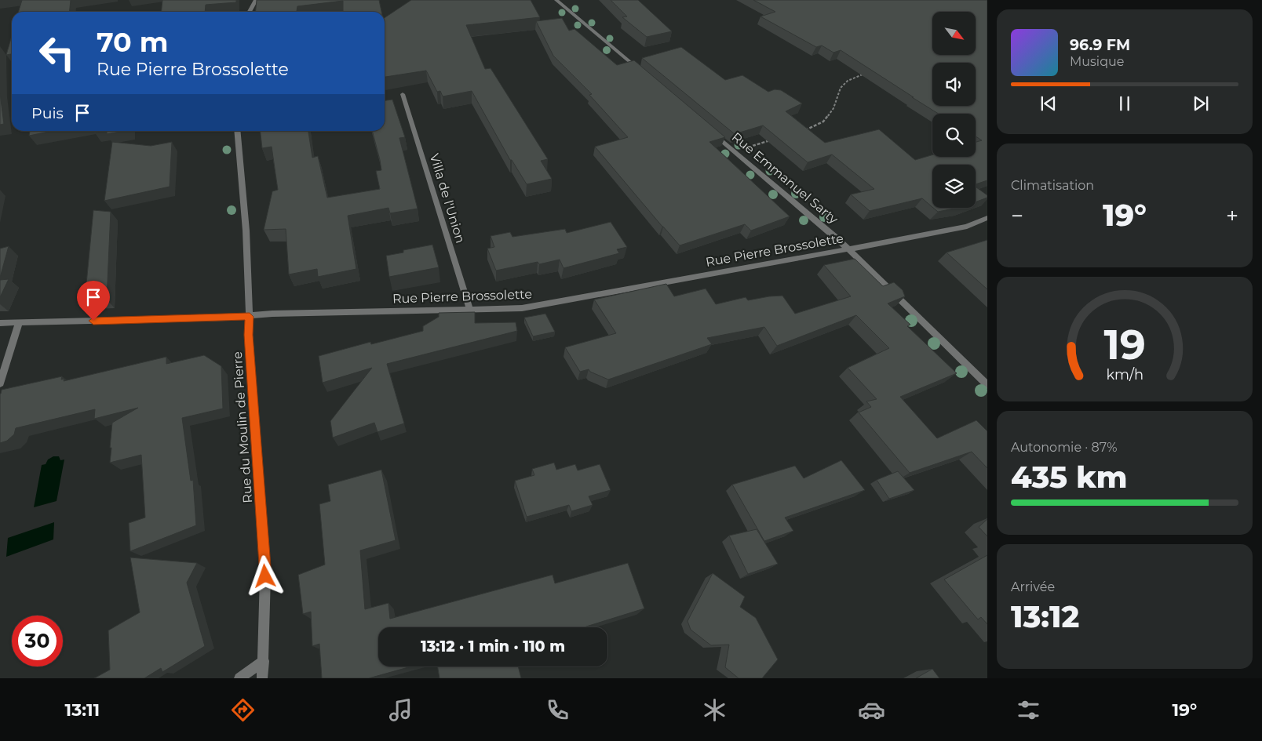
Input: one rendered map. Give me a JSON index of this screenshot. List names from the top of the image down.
{
  "streets": {
    "street": [
      "Rue Emmanuel Sarty",
      "Villa de l'Union",
      "Rue Pierre Brossolette",
      "Rue du Moulin de Pierre"
    ]
  },
  "crossings": [
    ["Rue Emmanuel Sarty", "Rue Pierre Brossolette"],
    ["Villa de l'Union", "Rue Pierre Brossolette"],
    ["Rue Pierre Brossolette", "Rue du Moulin de Pierre"]
  ],
  "north": "bottom right",
  "page": {
    "turn": ["70 m", "Rue Pierre Brossolette"],
    "song": ["96.9 FM", "Musique"],
    "then": "Puis",
    "tile": [
      "Climatisation",
      ["Autonomie · 87%", "435 km"],
      ["Arrivée", "13:12"]
    ],
    "heat": ["−", "19°", "+"],
    "limit": "30",
    "trip": "13:12 · 1 min · 110 m",
    "tabs": ["13:11", "19°"],
    "gauge": ["19", "km/h"]
  }
}
